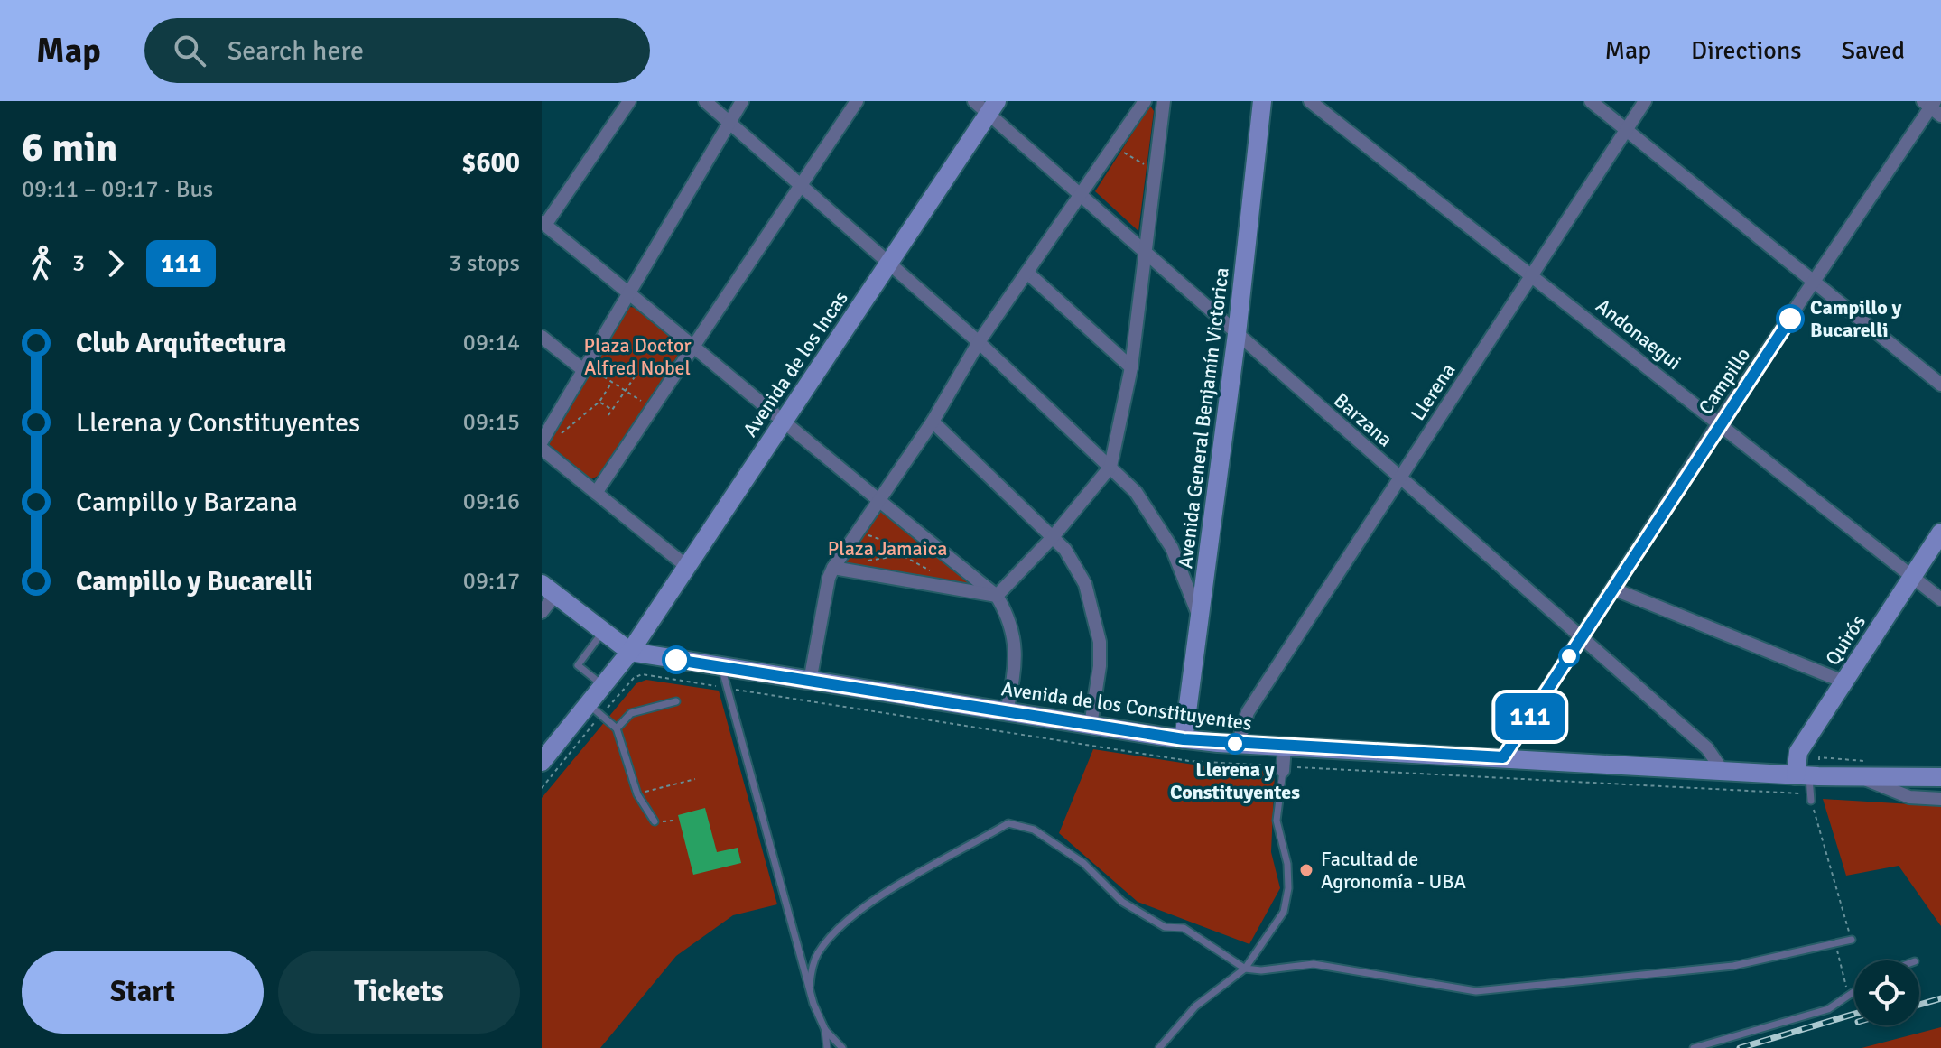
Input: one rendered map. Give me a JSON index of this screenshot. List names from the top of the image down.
{
  "streets": {
    "main road": [
      "Avenida de los Incas",
      "Avenida General Benjamín Victorica",
      "Quirós",
      "Avenida de los Constituyentes"
    ],
    "street": [
      "Andonaegui",
      "Campillo",
      "Llerena",
      "Barzana"
    ]
  },
  "crossings": [
    ["Andonaegui", "Campillo"],
    ["Andonaegui", "Llerena"],
    ["Andonaegui", "Quirós"],
    ["Avenida de los Incas", "Barzana"],
    ["Avenida de los Incas", "Avenida de los Constituyentes"],
    ["Campillo", "Barzana"],
    ["Campillo", "Avenida de los Constituyentes"],
    ["Llerena", "Barzana"],
    ["Llerena", "Avenida de los Constituyentes"],
    ["Avenida General Benjamín Victorica", "Barzana"],
    ["Avenida General Benjamín Victorica", "Avenida de los Constituyentes"],
    ["Barzana", "Avenida de los Constituyentes"],
    ["Quirós", "Avenida de los Constituyentes"]
  ],
  "parks": ["Plaza Doctor Alfred Nobel", "Plaza Jamaica"],
  "places": ["Campillo y Bucarelli", "Llerena y Constituyentes", "Facultad de Agronomía - UBA"],
  "lines": ["bus line 111"],
  "page": {
    "header": "Map",
    "search": "Search here",
    "nav": ["Map", "Directions", "Saved"],
    "heading": ["6 min", "09:11 – 09:17 · Bus", "$600"],
    "on_map": "111",
    "legs": ["3", "111", "3 stops"],
    "list": [
      {
        "name": "Club Arquitectura",
        "value": "09:14"
      },
      {
        "name": "Llerena y Constituyentes",
        "value": "09:15"
      },
      {
        "name": "Campillo y Barzana",
        "value": "09:16"
      },
      {
        "name": "Campillo y Bucarelli",
        "value": "09:17"
      }
    ],
    "buttons": ["Start", "Tickets"]
  }
}
